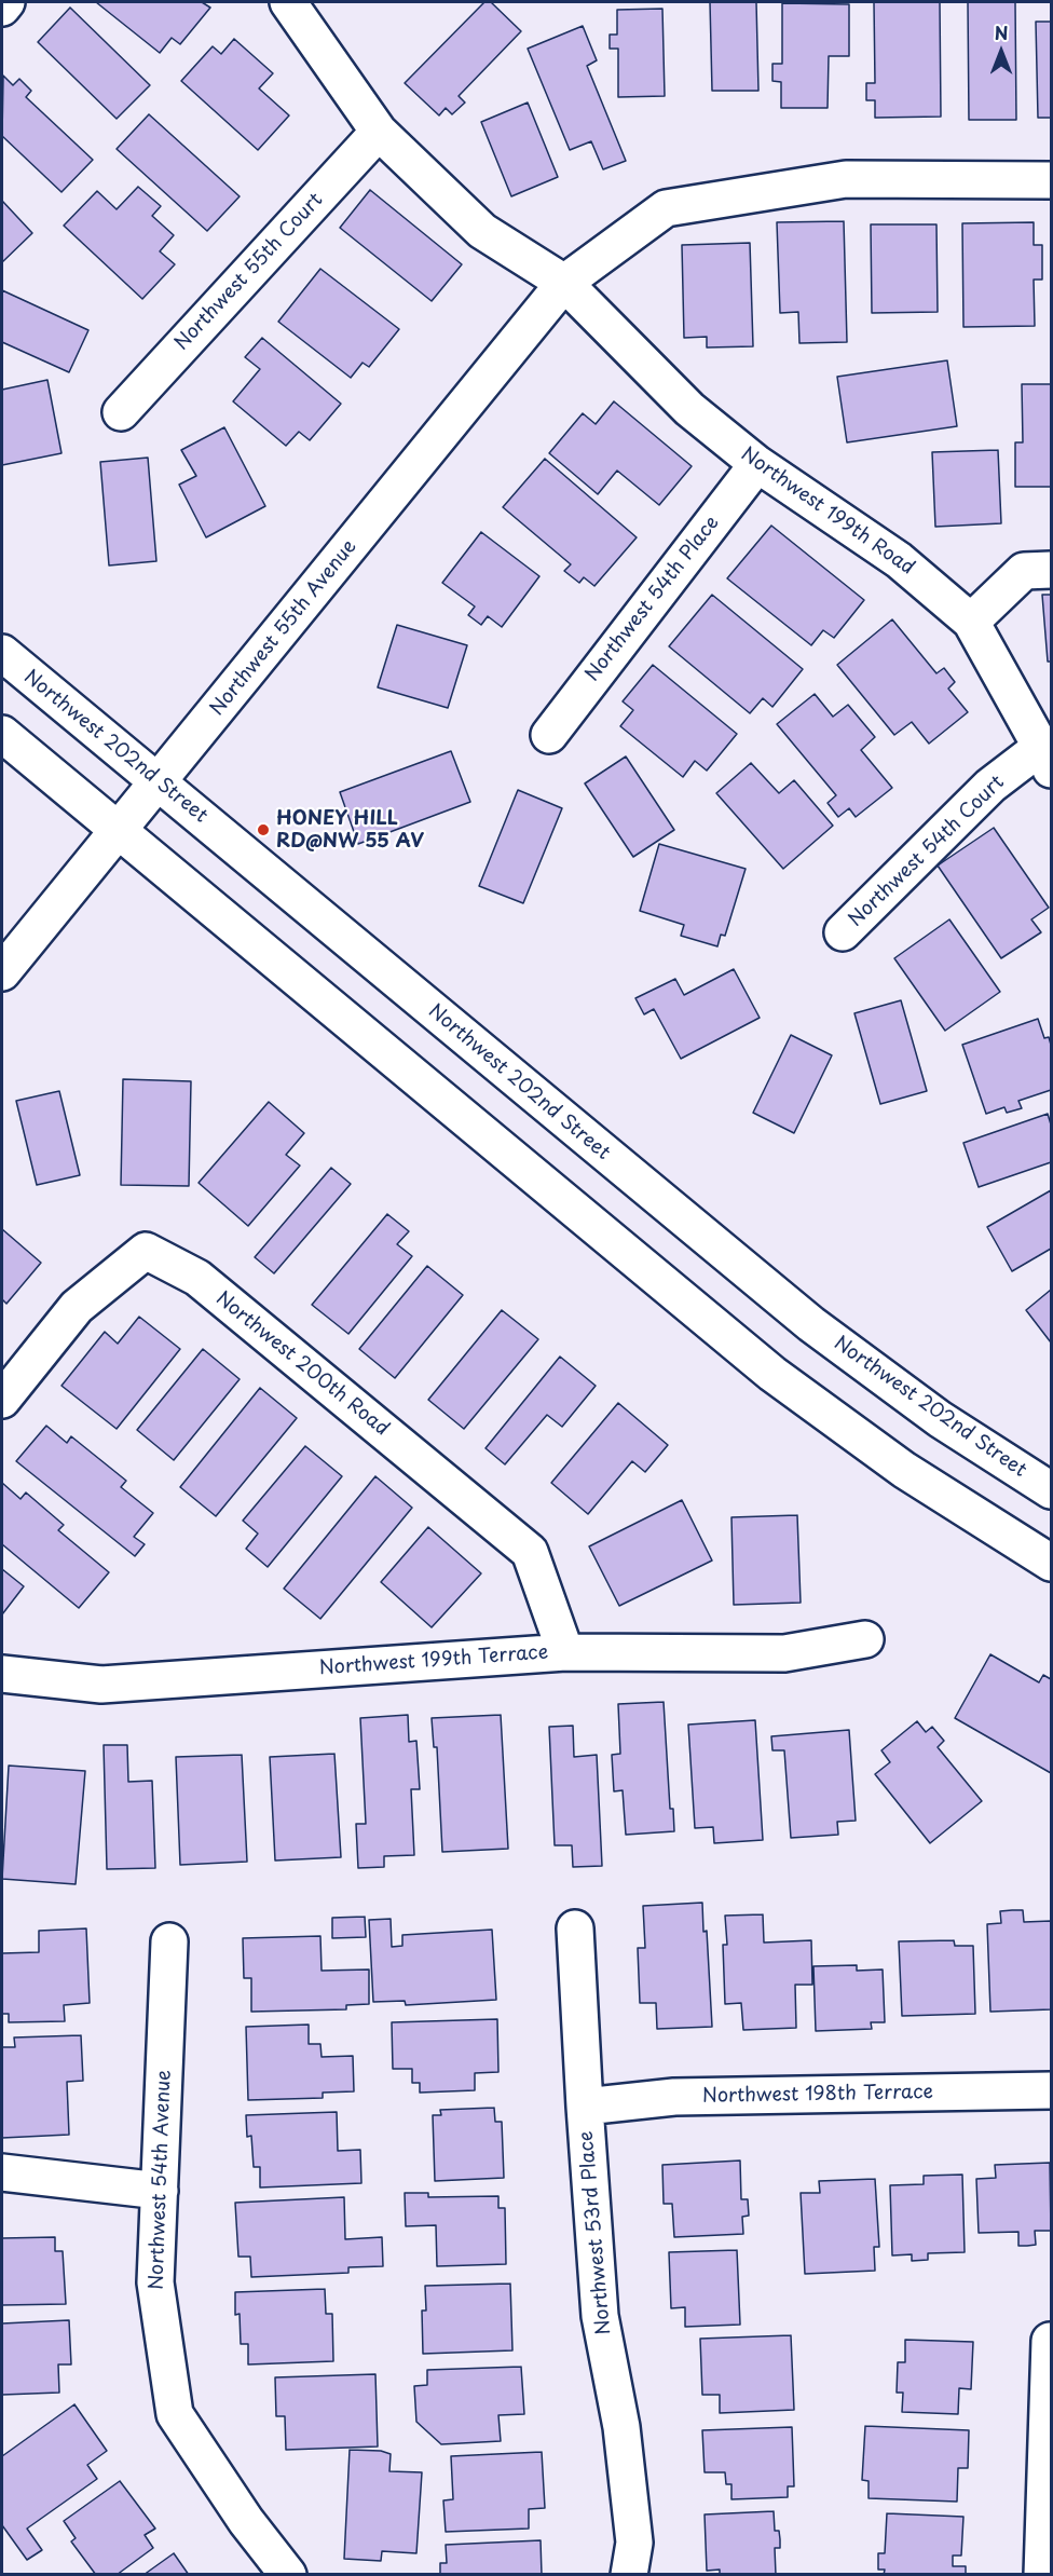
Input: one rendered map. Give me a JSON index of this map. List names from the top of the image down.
{
  "streets": {
    "street": [
      "Northwest 55th Court",
      "Northwest 199th Road",
      "Northwest 54th Place",
      "Northwest 55th Avenue",
      "Northwest 202nd Street",
      "Northwest 54th Court",
      "Northwest 200th Road",
      "Northwest 199th Terrace",
      "Northwest 198th Terrace",
      "Northwest 54th Avenue",
      "Northwest 53rd Place"
    ]
  },
  "crossings": [
    ["Northwest 55th Court", "Northwest 199th Road"],
    ["Northwest 199th Road", "Northwest 54th Place"],
    ["Northwest 199th Road", "Northwest 55th Avenue"],
    ["Northwest 199th Road", "Northwest 54th Court"],
    ["Northwest 55th Avenue", "Northwest 202nd Street"],
    ["Northwest 200th Road", "Northwest 199th Terrace"],
    ["Northwest 198th Terrace", "Northwest 53rd Place"]
  ],
  "places": ["HONEY HILL RD@NW 55 AV"],
  "north": "top"
}
